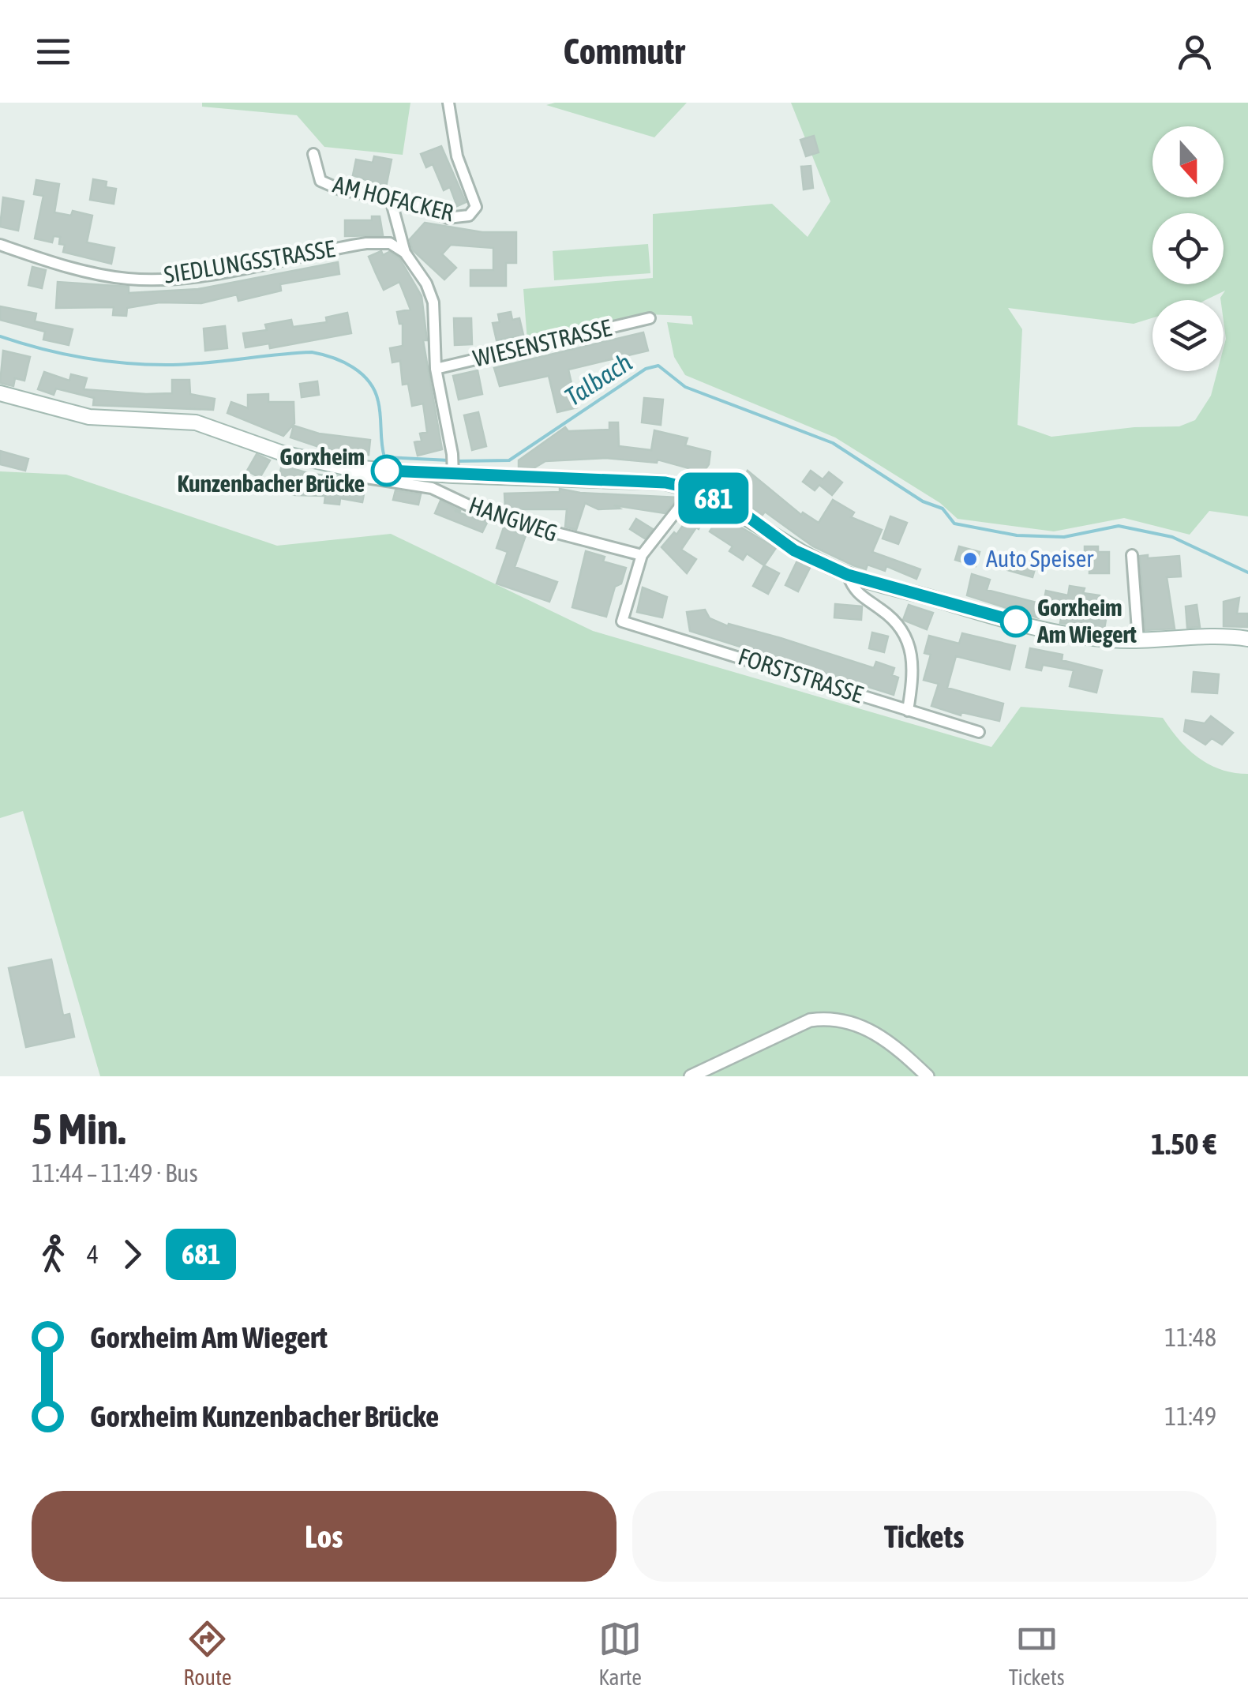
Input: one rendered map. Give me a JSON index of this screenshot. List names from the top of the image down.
{
  "streets": {
    "street": [
      "AM HOFACKER",
      "SIEDLUNGSSTRASSE",
      "WIESENSTRASSE",
      "HANGWEG",
      "FORSTSTRASSE"
    ]
  },
  "crossings": [
    ["HANGWEG", "FORSTSTRASSE"]
  ],
  "water": ["Talbach"],
  "places": ["Gorxheim Kunzenbacher Brücke", "Auto Speiser", "Gorxheim Am Wiegert"],
  "lines": ["bus line 681"],
  "north": "bottom",
  "page": {
    "header": "Commutr",
    "on_map": "681",
    "heading": ["5 Min.", "11:44 – 11:49 · Bus", "1.50 €"],
    "legs": ["4", "681"],
    "list": [
      {
        "name": "Gorxheim Am Wiegert",
        "value": "11:48"
      },
      {
        "name": "Gorxheim Kunzenbacher Brücke",
        "value": "11:49"
      }
    ],
    "buttons": ["Los", "Tickets"],
    "tabs": ["Route", "Karte", "Tickets"]
  }
}
